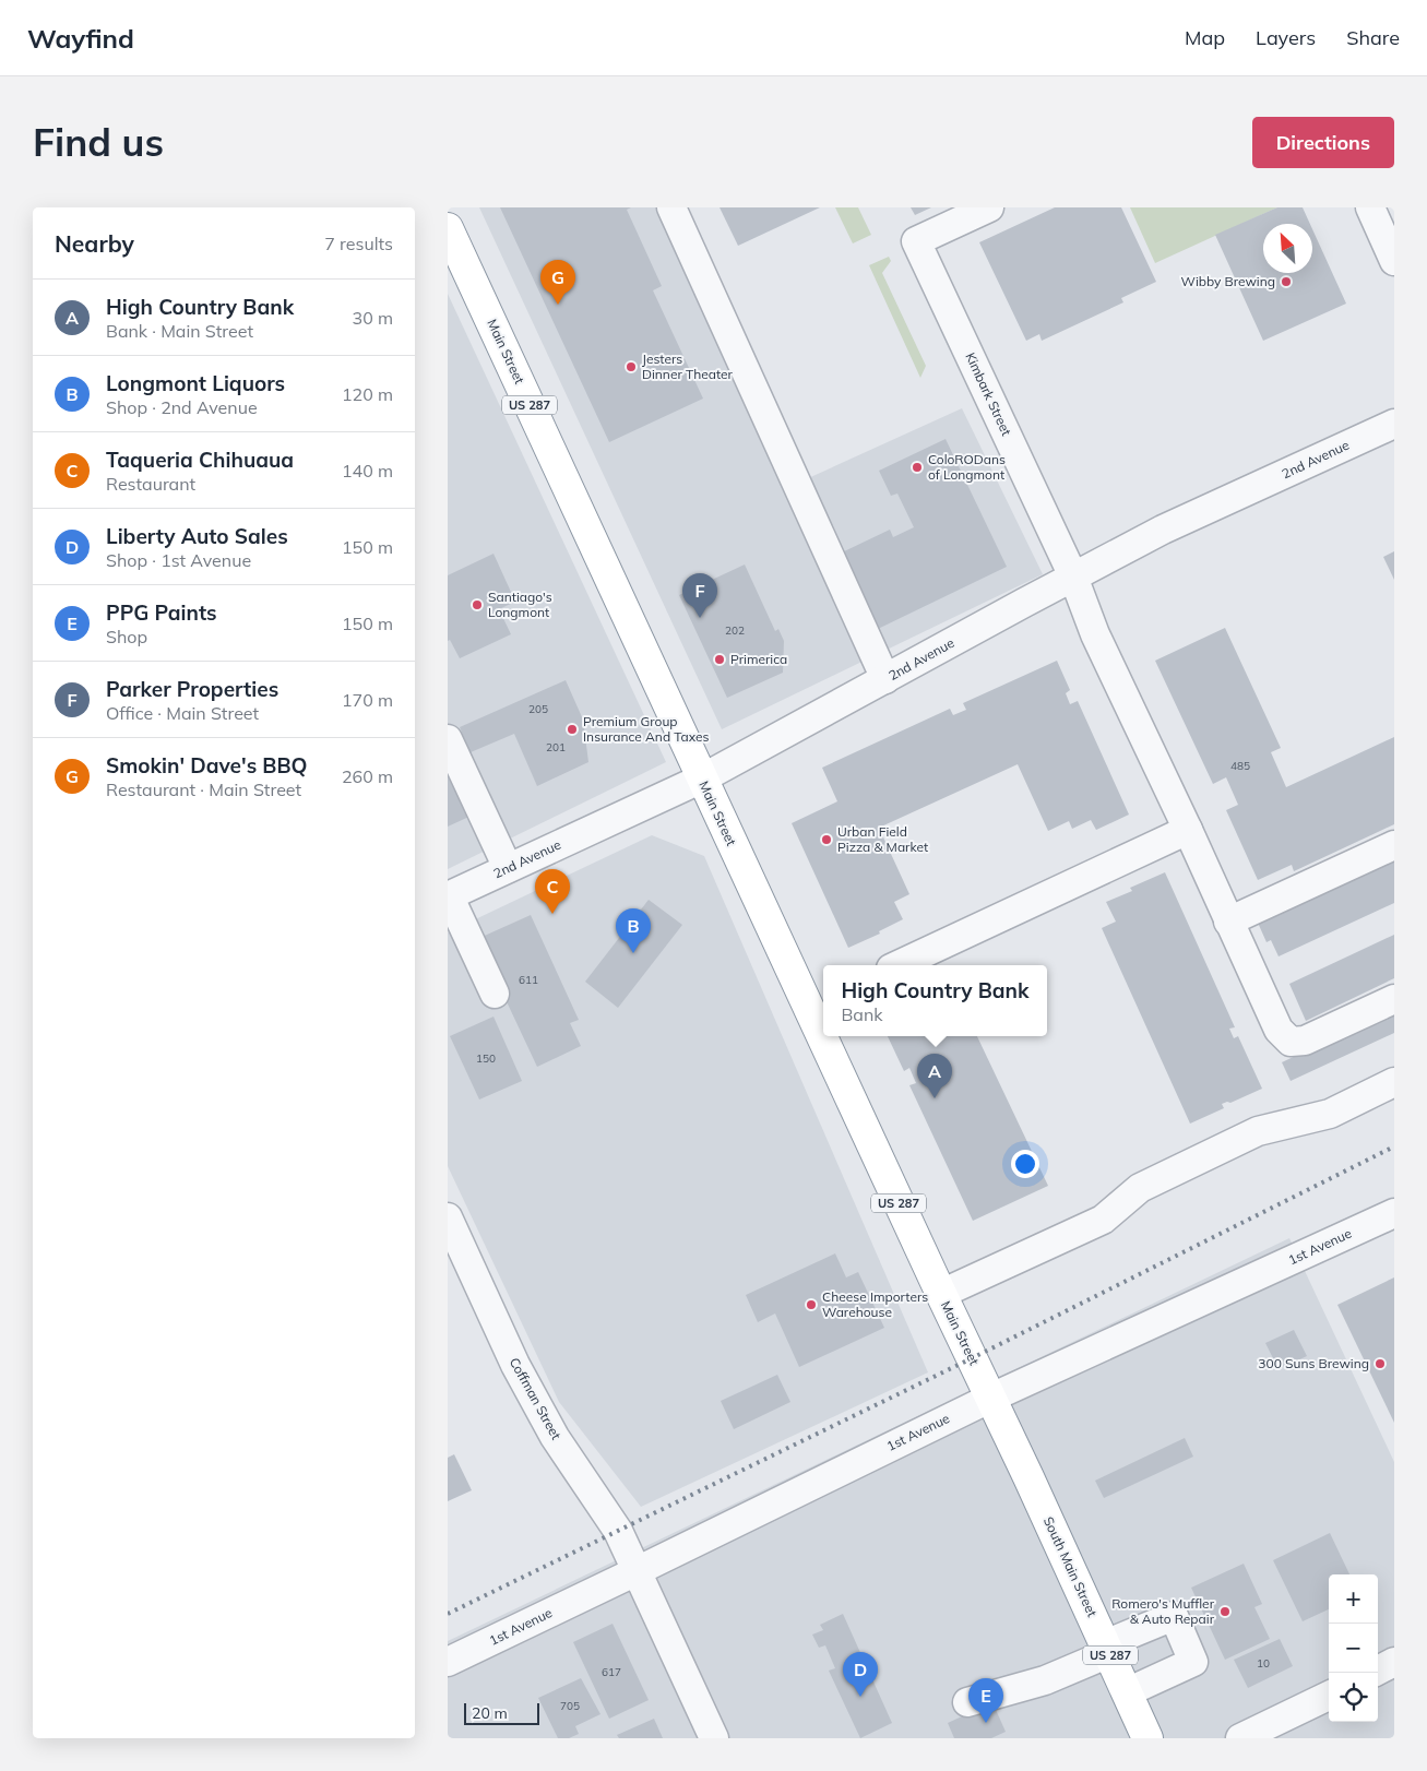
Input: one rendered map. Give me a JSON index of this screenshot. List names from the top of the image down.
{
  "streets": {
    "highway": ["Main Street", "US 287", "South Main Street"],
    "street": [
      "Kimbark Street",
      "2nd Avenue",
      "1st Avenue",
      "Coffman Street"
    ]
  },
  "crossings": [
    ["Main Street", "2nd Avenue"],
    ["Main Street", "1st Avenue"],
    ["Main Street", "South Main Street"],
    ["Kimbark Street", "2nd Avenue"],
    ["1st Avenue", "Coffman Street"],
    ["1st Avenue", "South Main Street"]
  ],
  "places": [
    "Wibby Brewing",
    "Jesters Dinner Theater",
    "ColoRODans of Longmont",
    "Santiago's Longmont",
    "Primerica",
    "Premium Group Insurance And Taxes",
    "Urban Field Pizza & Market",
    "Cheese Importers Warehouse",
    "300 Suns Brewing",
    "Romero's Muffler & Auto Repair"
  ],
  "house_numbers": [
    "202",
    "205",
    "201",
    "485",
    "611",
    "150",
    "10",
    "617",
    "705"
  ],
  "scale_bar": "20 m",
  "north": "top left",
  "page": {
    "header": "Wayfind",
    "nav": ["Map", "Layers", "Share"],
    "buttons": "Directions",
    "title": "Find us",
    "heading": ["Nearby", "7 results"],
    "pins": [
      "G",
      "F",
      "C",
      "B",
      "A",
      "D",
      "E"
    ],
    "list": [
      {
        "mark": "A",
        "name": "High Country Bank",
        "note": "Bank · Main Street",
        "value": "30 m"
      },
      {
        "mark": "B",
        "name": "Longmont Liquors",
        "note": "Shop · 2nd Avenue",
        "value": "120 m"
      },
      {
        "mark": "C",
        "name": "Taqueria Chihuaua",
        "note": "Restaurant",
        "value": "140 m"
      },
      {
        "mark": "D",
        "name": "Liberty Auto Sales",
        "note": "Shop · 1st Avenue",
        "value": "150 m"
      },
      {
        "mark": "E",
        "name": "PPG Paints",
        "note": "Shop",
        "value": "150 m"
      },
      {
        "mark": "F",
        "name": "Parker Properties",
        "note": "Office · Main Street",
        "value": "170 m"
      },
      {
        "mark": "G",
        "name": "Smokin' Dave's BBQ",
        "note": "Restaurant · Main Street",
        "value": "260 m"
      }
    ],
    "popup": ["High Country Bank", "Bank"],
    "map_buttons": ["+", "−"],
    "scale": "20 m"
  }
}
